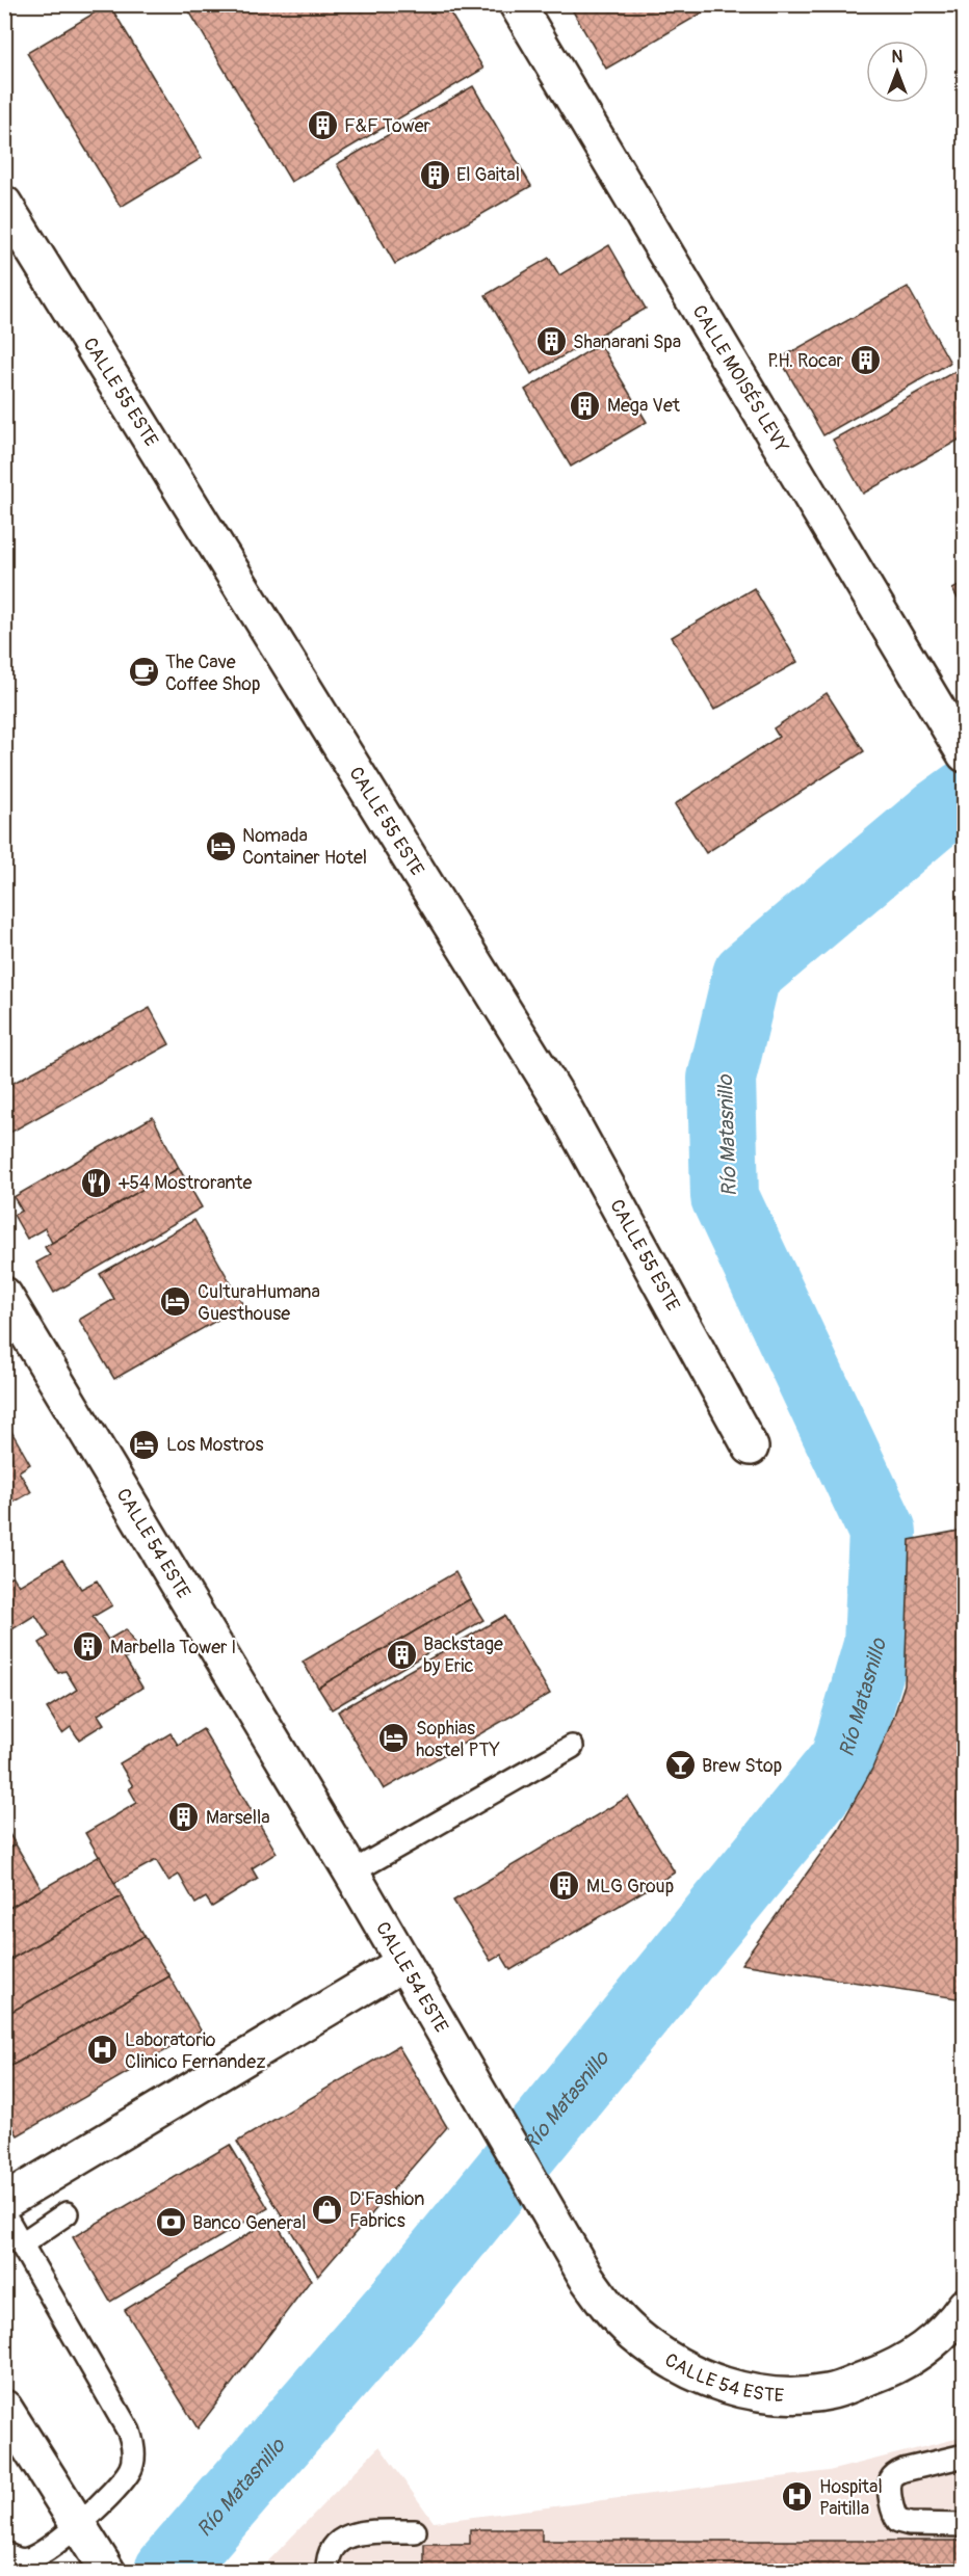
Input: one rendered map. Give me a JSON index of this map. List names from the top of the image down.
{
  "streets": {
    "street": ["CALLE MOISÉS LEVY", "CALLE 55 ESTE", "CALLE 54 ESTE"]
  },
  "water": ["Río Matasnillo"],
  "places": {
    "building": [
      "F&F Tower",
      "El Gaital",
      "Shanarani Spa",
      "P.H. Rocar",
      "Mega Vet",
      "Marbella Tower I",
      "Backstage by Eric",
      "Marsella",
      "MLG Group"
    ],
    "cafe": ["The Cave Coffee Shop"],
    "hotel": [
      "Nomada Container Hotel",
      "CulturaHumana Guesthouse",
      "Los Mostros",
      "Sophias hostel PTY"
    ],
    "restaurant": ["+54 Mostrorante"],
    "bar": ["Brew Stop"],
    "hospital": ["Laboratorio Clinico Fernandez", "Hospital Paitilla"],
    "shop": ["D'Fashion Fabrics"],
    "bank": ["Banco General"]
  },
  "north": "top"
}
